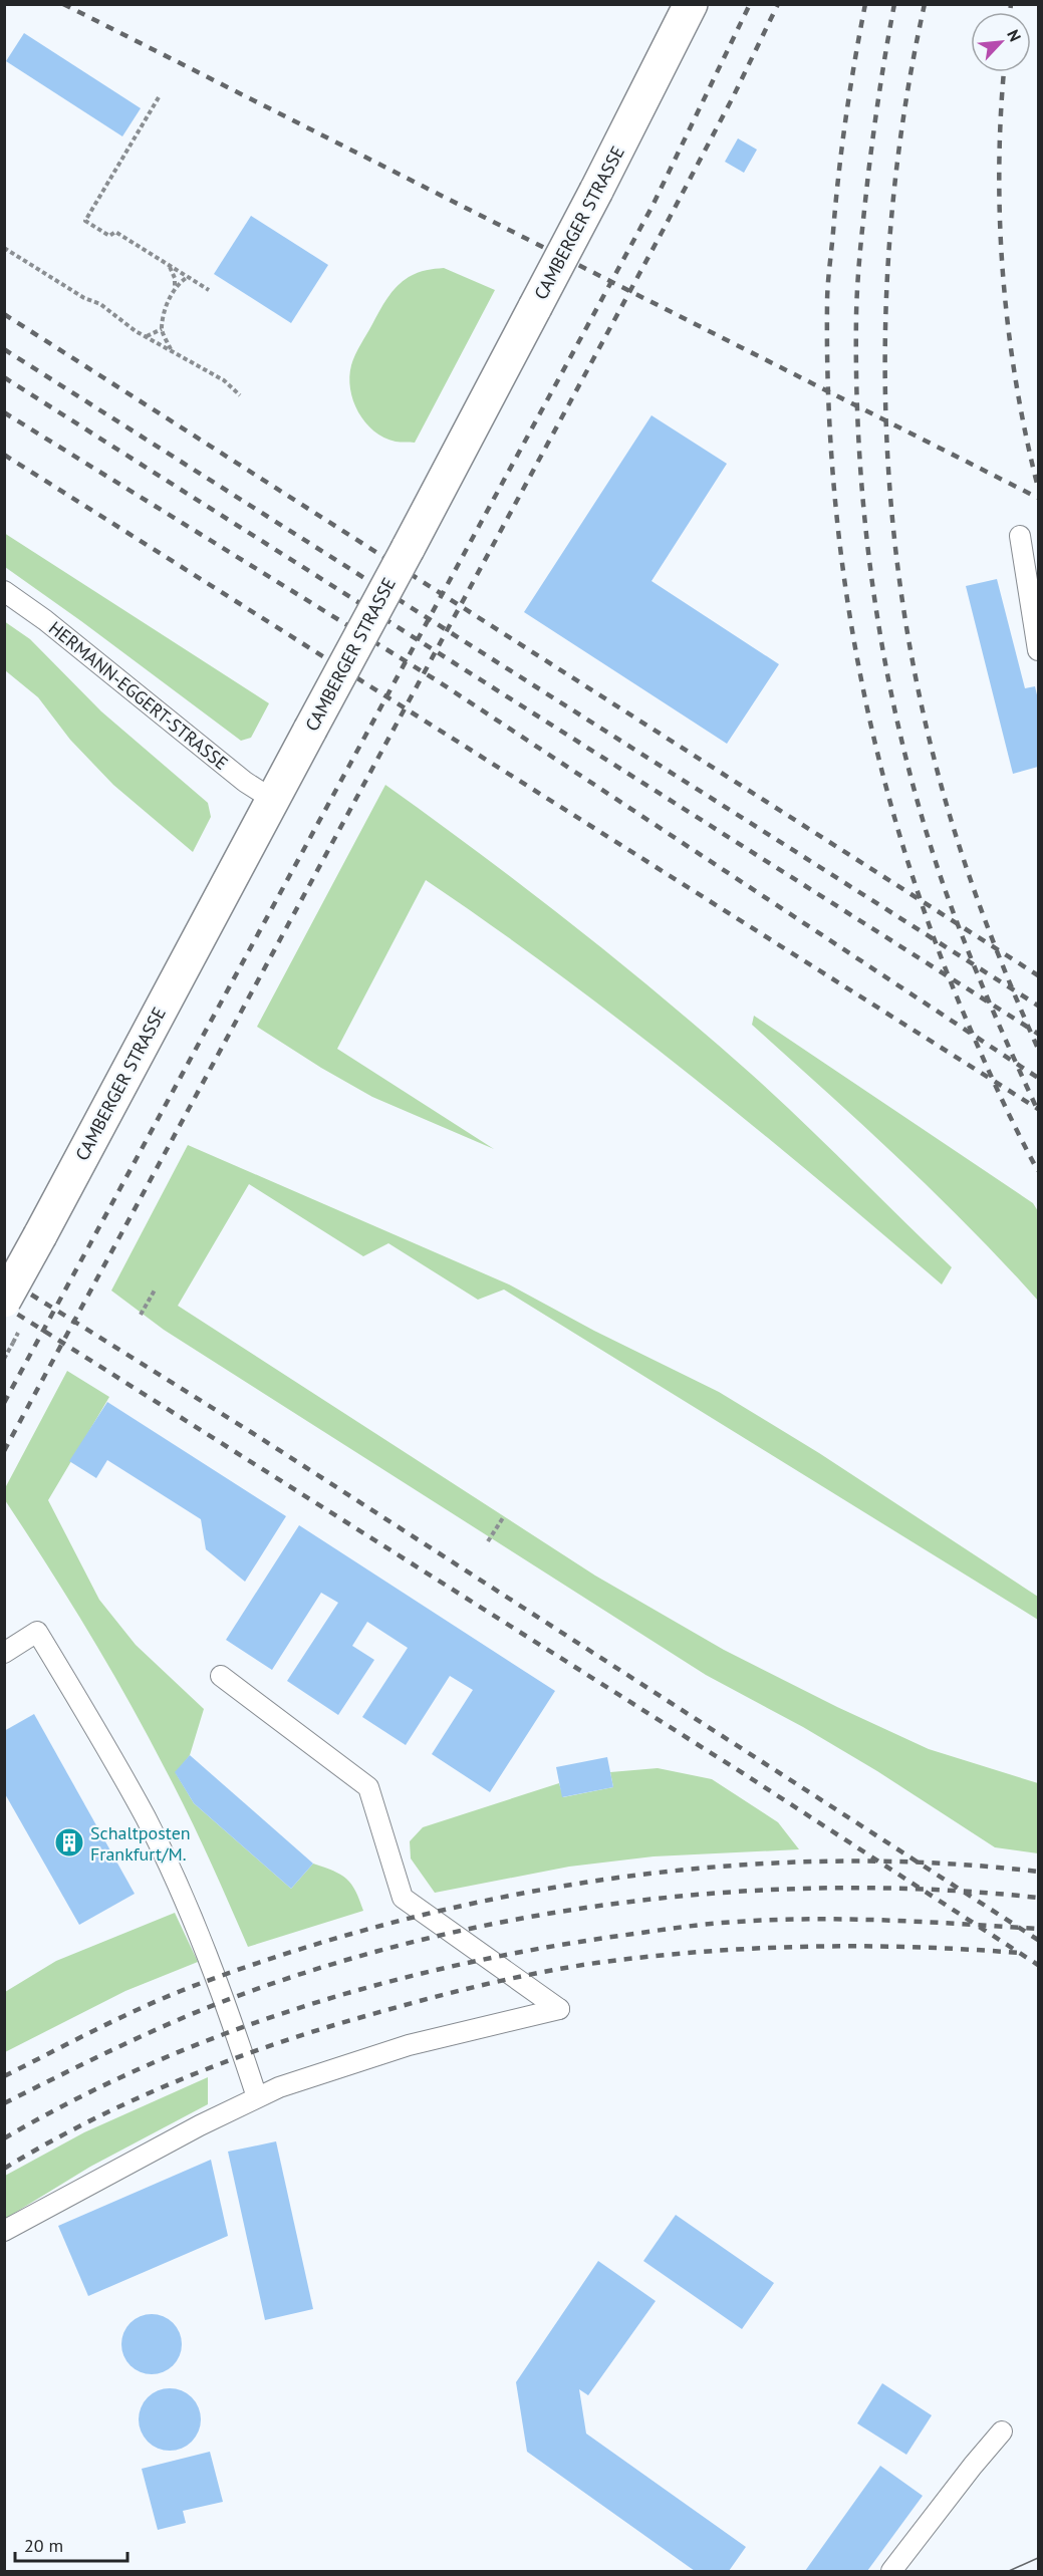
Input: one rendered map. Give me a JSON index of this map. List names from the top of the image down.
{
  "streets": {
    "street": ["CAMBERGER STRASSE"],
    "lane": ["HERMANN-EGGERT-STRASSE"]
  },
  "crossings": [
    ["CAMBERGER STRASSE", "HERMANN-EGGERT-STRASSE"]
  ],
  "places": {
    "building": ["Schaltposten Frankfurt/M."]
  },
  "scale_bar": "20 m",
  "north": "top right"
}
